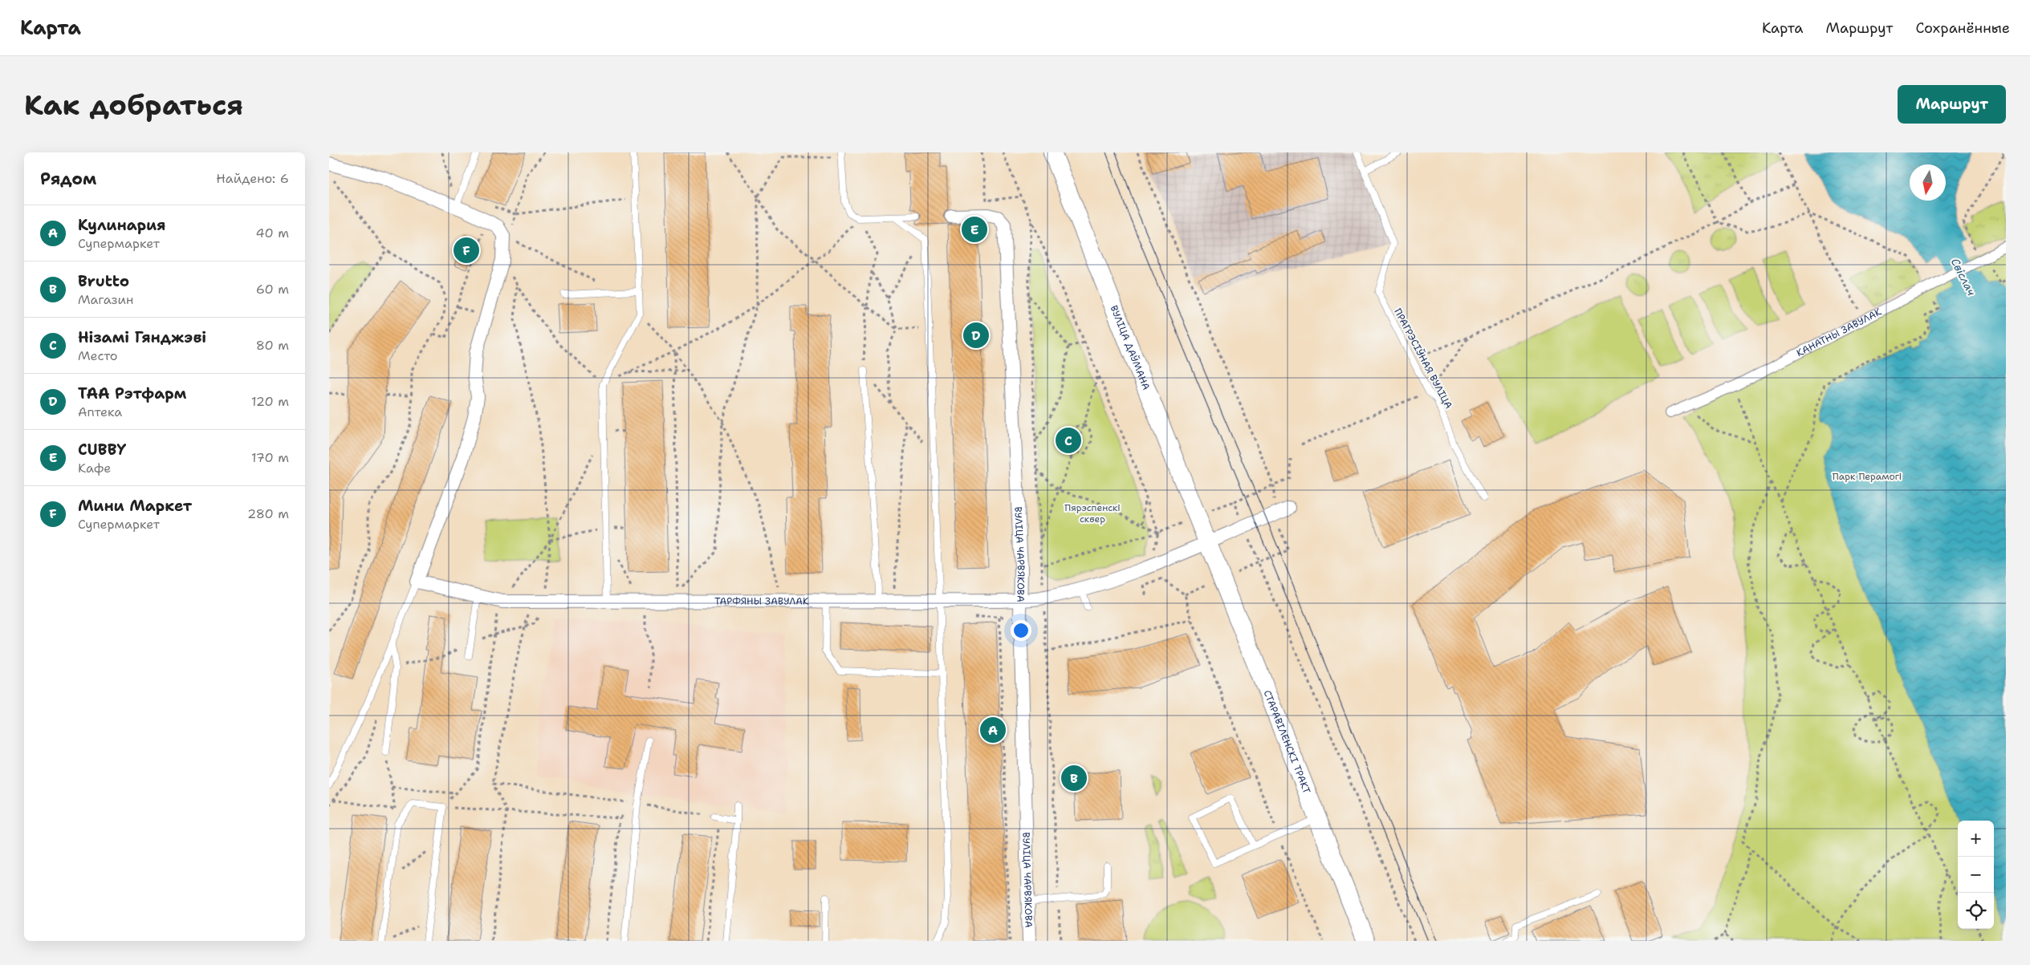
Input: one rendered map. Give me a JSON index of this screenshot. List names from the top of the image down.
{
  "streets": {
    "main road": ["ВУЛІЦА ДАЎМАНА", "СТАРАВІЛЕНСКІ ТРАКТ"],
    "street": ["КАНАТНЫ ЗАВУЛАК", "ВУЛІЦА ЧАРВЯКОВА", "ТАРФЯНЫ ЗАВУЛАК"],
    "lane": ["ПРАГРЭСІЎНАЯ ВУЛІЦА"]
  },
  "crossings": [
    ["ВУЛІЦА ДАЎМАНА", "ТАРФЯНЫ ЗАВУЛАК"],
    ["ВУЛІЦА ДАЎМАНА", "СТАРАВІЛЕНСКІ ТРАКТ"],
    ["ВУЛІЦА ЧАРВЯКОВА", "ТАРФЯНЫ ЗАВУЛАК"],
    ["ТАРФЯНЫ ЗАВУЛАК", "СТАРАВІЛЕНСКІ ТРАКТ"]
  ],
  "water": ["Свіслач"],
  "parks": ["Парк Перамогі", "Пярэспенскі сквер"],
  "north": "bottom",
  "page": {
    "header": "Карта",
    "nav": ["Карта", "Маршрут", "Сохранённые"],
    "buttons": "Маршрут",
    "title": "Как добраться",
    "heading": ["Рядом", "Найдено: 6"],
    "list": [
      {
        "mark": "A",
        "name": "Кулинария",
        "note": "Супермаркет",
        "value": "40 m"
      },
      {
        "mark": "B",
        "name": "Brutto",
        "note": "Магазин",
        "value": "60 m"
      },
      {
        "mark": "C",
        "name": "Нізамі Гянджэві",
        "note": "Место",
        "value": "80 m"
      },
      {
        "mark": "D",
        "name": "ТАА Рэтфарм",
        "note": "Аптека",
        "value": "120 m"
      },
      {
        "mark": "E",
        "name": "CUBBY",
        "note": "Кафе",
        "value": "170 m"
      },
      {
        "mark": "F",
        "name": "Мини Маркет",
        "note": "Супермаркет",
        "value": "280 m"
      }
    ],
    "pins": [
      "E",
      "F",
      "D",
      "C",
      "A",
      "B"
    ],
    "map_buttons": ["+", "−"]
  }
}
